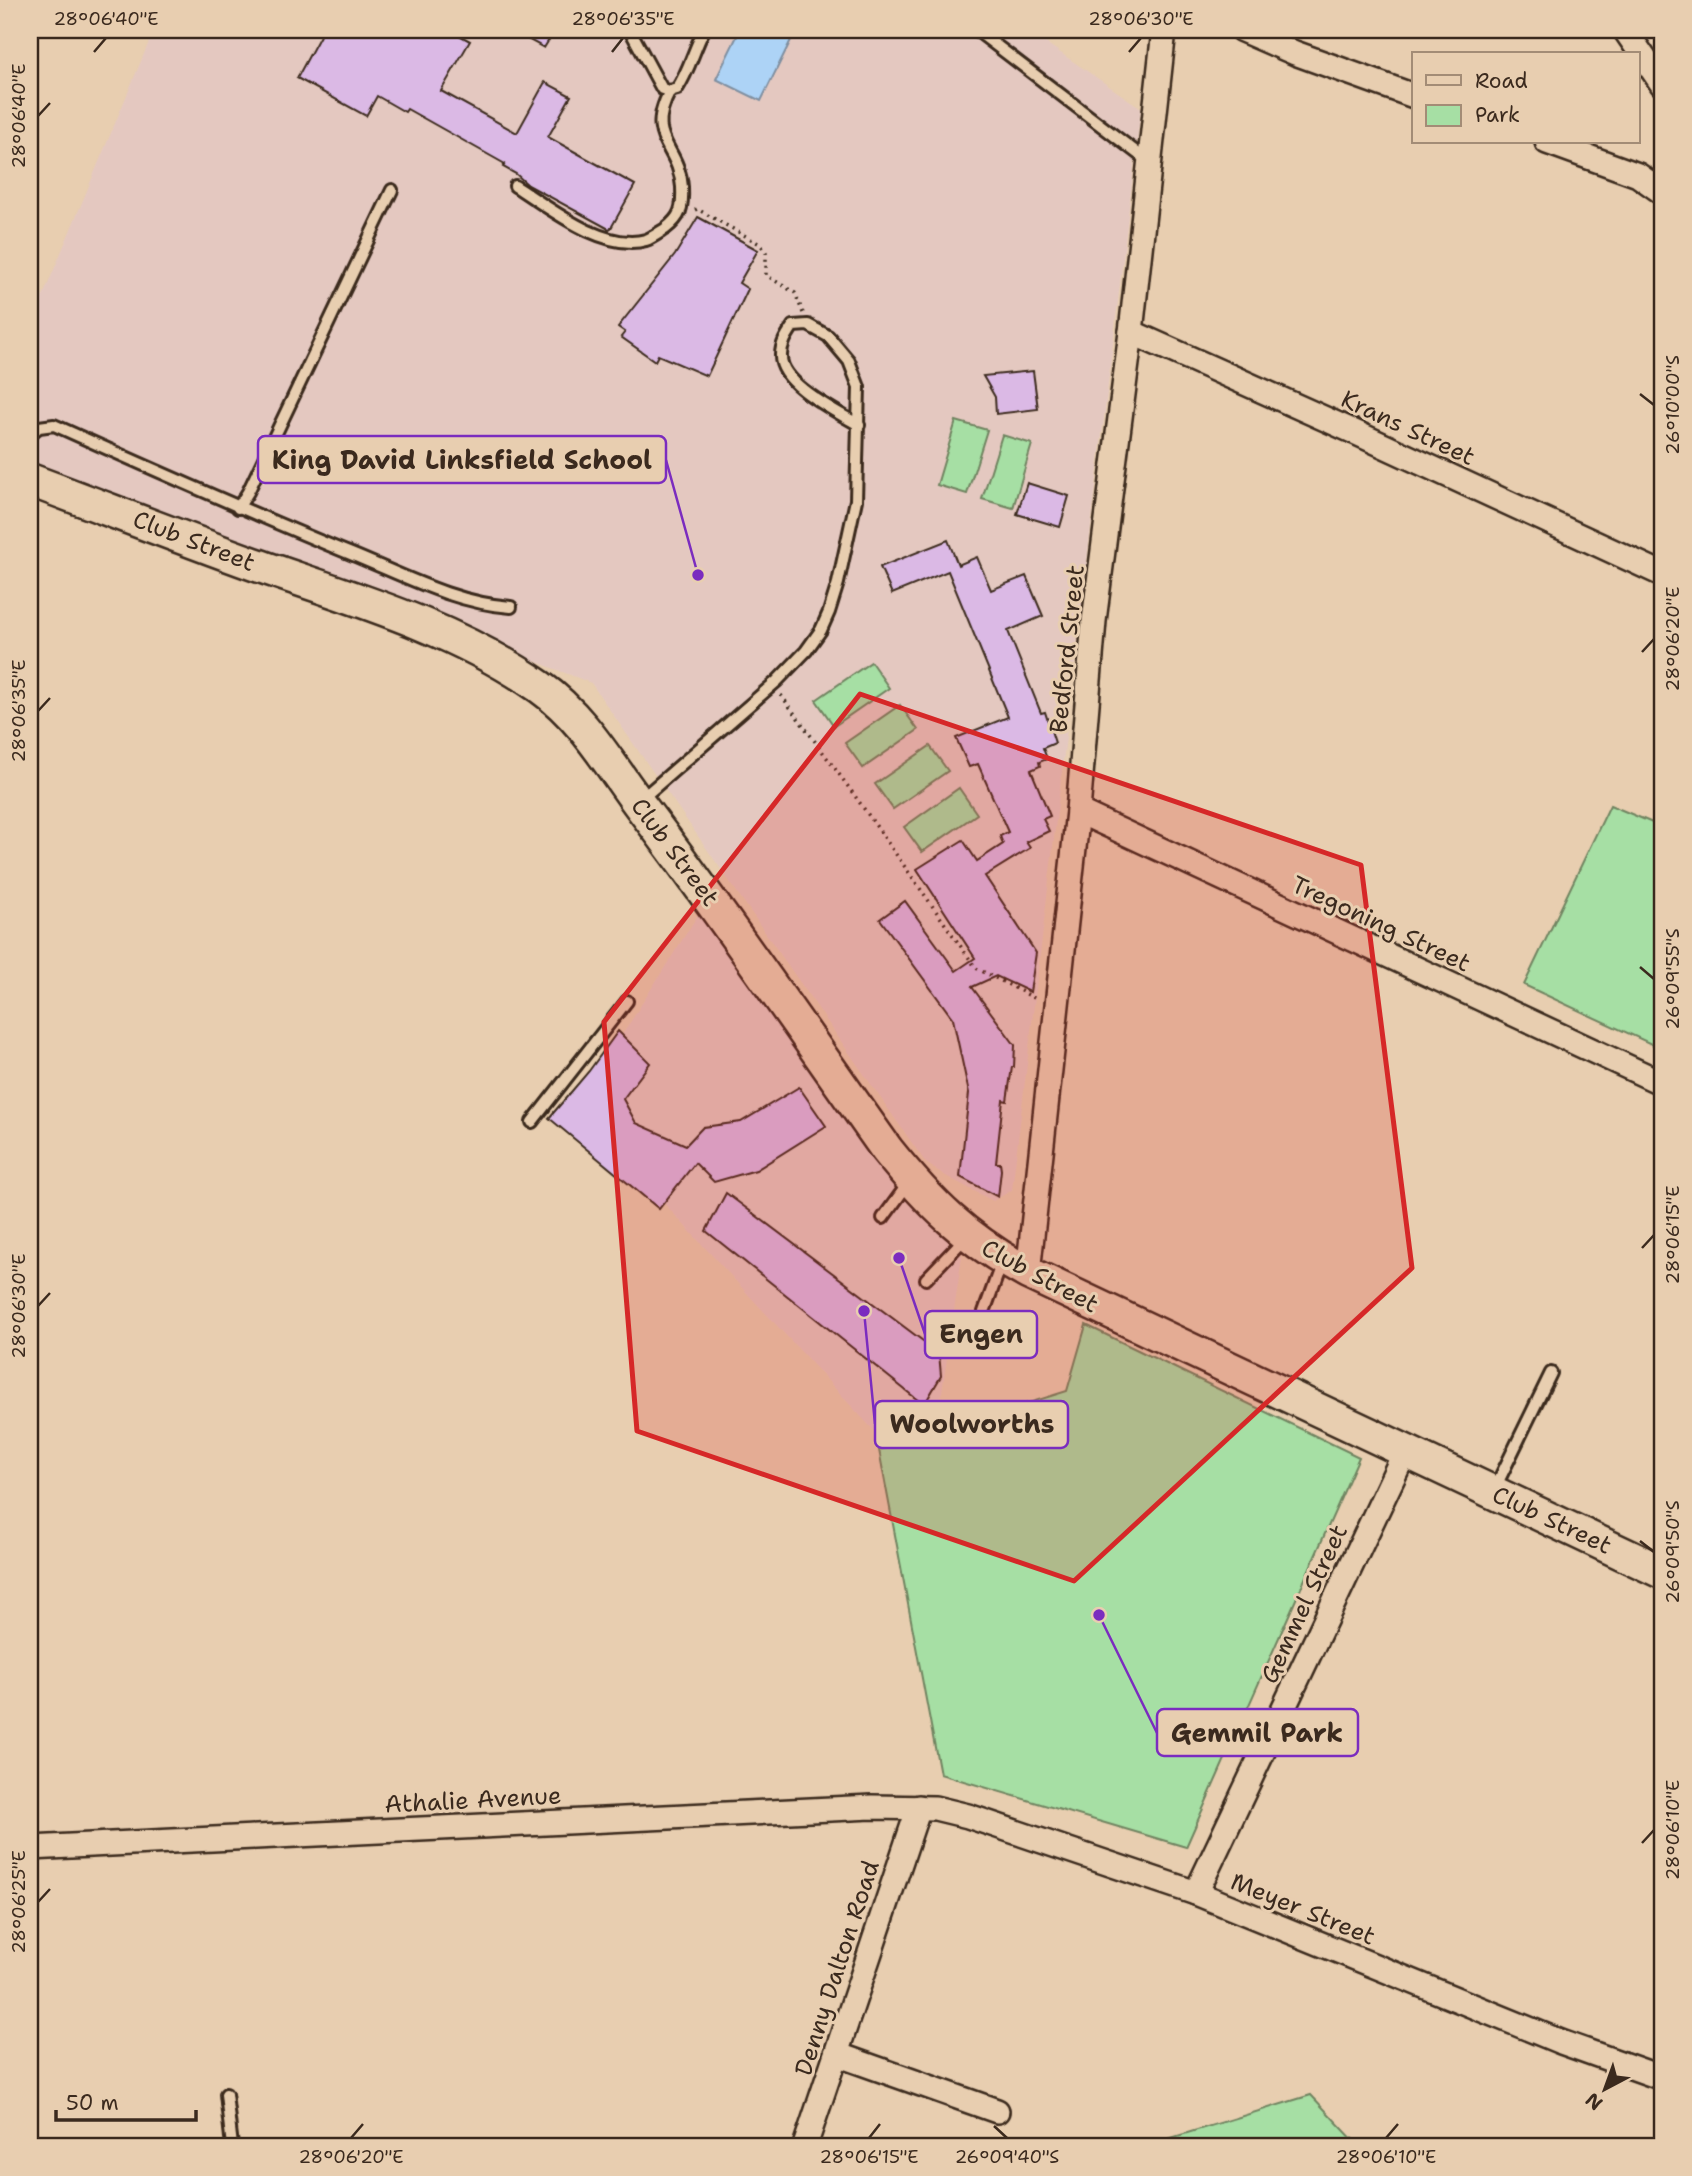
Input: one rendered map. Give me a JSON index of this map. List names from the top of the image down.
{
  "streets": {
    "main road": ["Club Street"],
    "street": [
      "Krans Street",
      "Bedford Street",
      "Tregoning Street",
      "Gemmel Street",
      "Athalie Avenue",
      "Meyer Street",
      "Denny Dalton Road"
    ]
  },
  "crossings": [
    ["Krans Street", "Bedford Street"],
    ["Club Street", "Bedford Street"],
    ["Club Street", "Gemmel Street"],
    ["Bedford Street", "Tregoning Street"],
    ["Gemmel Street", "Meyer Street"],
    ["Athalie Avenue", "Meyer Street"],
    ["Athalie Avenue", "Denny Dalton Road"],
    ["Meyer Street", "Denny Dalton Road"]
  ],
  "places": [
    "King David Linksfield School",
    "Engen",
    "Woolworths",
    "Gemmil Park"
  ],
  "legend": ["Road", "Park"],
  "scale_bar": "50 m",
  "north": "bottom left",
  "coordinates": [
    "28°06'40\"E",
    "28°06'35\"E",
    "28°06'30\"E",
    "26°10'00\"S",
    "28°06'20\"E",
    "26°09'55\"S",
    "28°06'15\"E",
    "26°09'50\"S",
    "28°06'10\"E",
    "28°06'25\"E",
    "26°09'40\"S"
  ]
}
